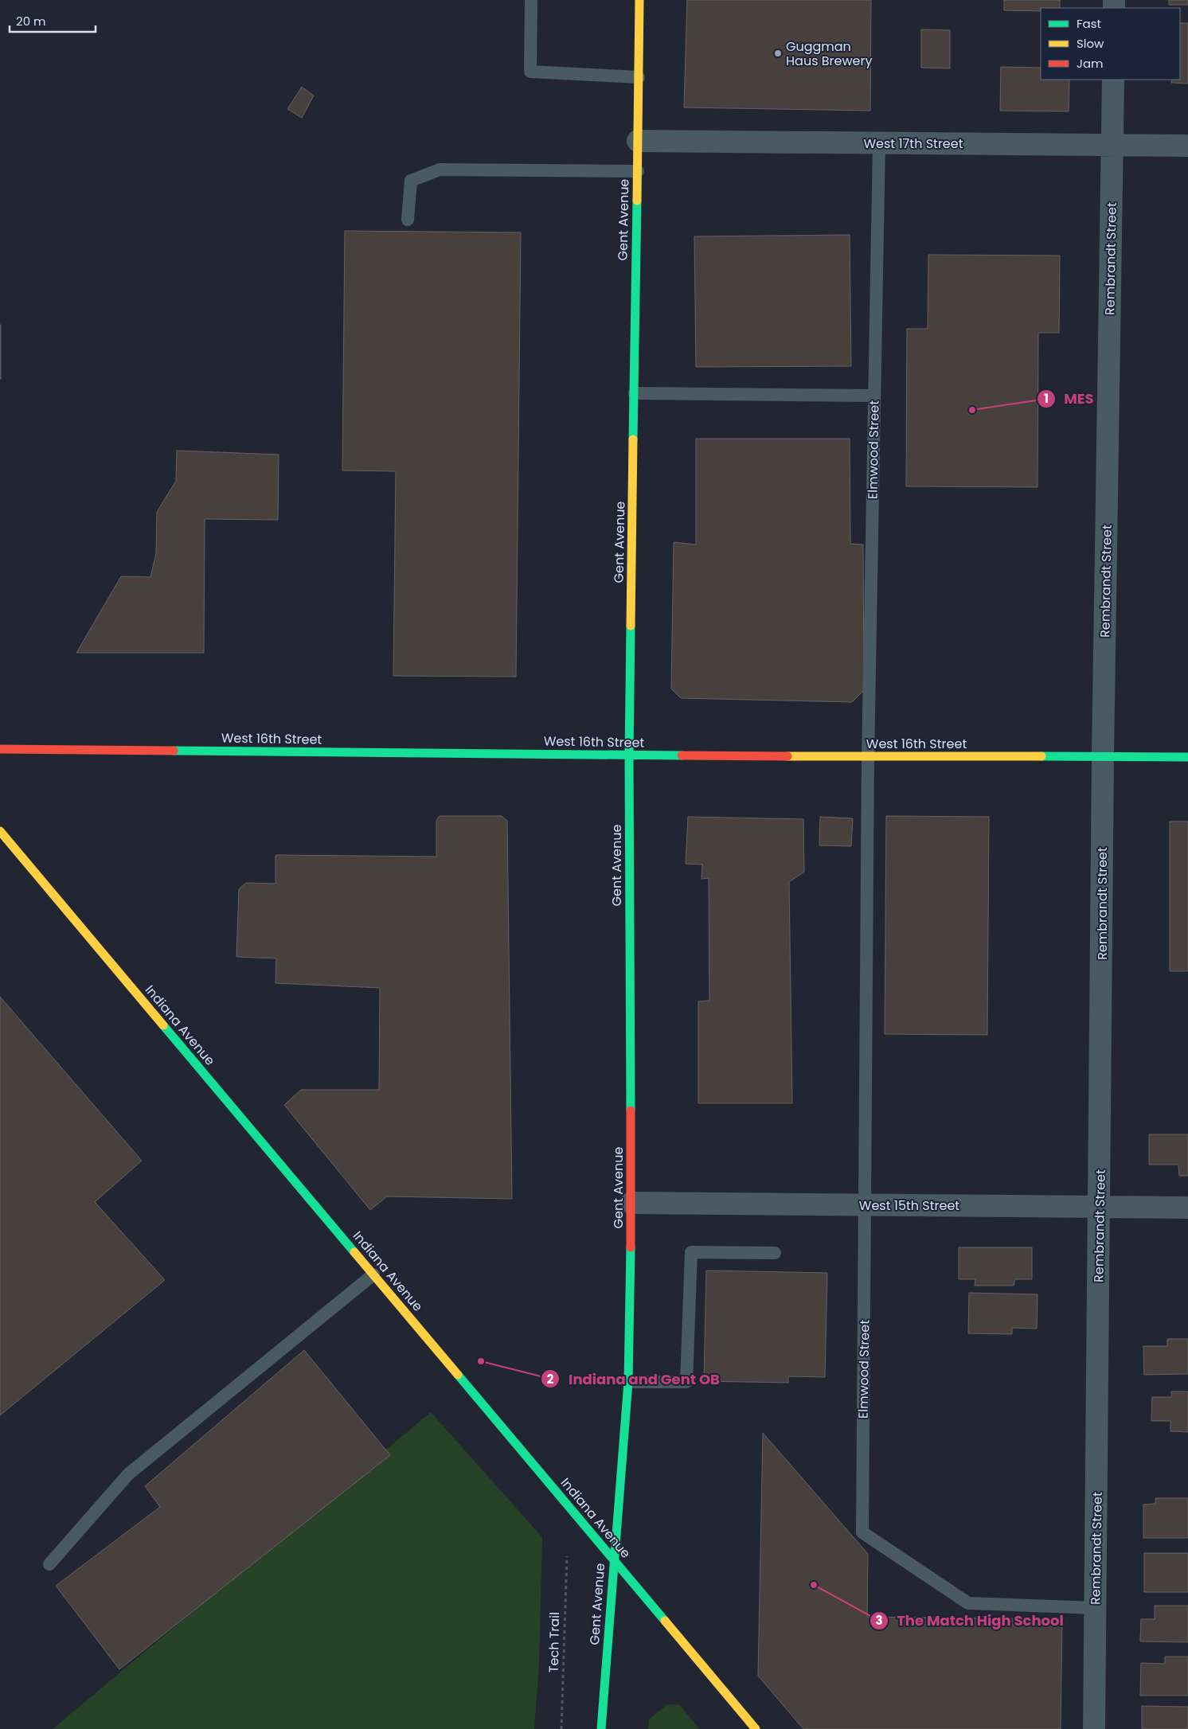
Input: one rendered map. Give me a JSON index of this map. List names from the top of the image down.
{
  "streets": {
    "main road": ["Gent Avenue", "West 16th Street", "Indiana Avenue"],
    "street": ["West 17th Street", "Rembrandt Street", "West 15th Street"],
    "lane": ["Elmwood Street"],
    "path": ["Tech Trail"]
  },
  "crossings": [
    ["West 17th Street", "Gent Avenue"],
    ["West 17th Street", "Rembrandt Street"],
    ["West 17th Street", "Elmwood Street"],
    ["Gent Avenue", "West 16th Street"],
    ["Gent Avenue", "Indiana Avenue"],
    ["Gent Avenue", "West 15th Street"],
    ["Rembrandt Street", "Elmwood Street"],
    ["Rembrandt Street", "West 16th Street"],
    ["Rembrandt Street", "West 15th Street"],
    ["Elmwood Street", "West 16th Street"],
    ["Elmwood Street", "West 15th Street"]
  ],
  "places": [
    "Guggman Haus Brewery",
    "MES",
    "Indiana and Gent OB",
    "The Match High School"
  ],
  "legend": ["Fast", "Slow", "Jam"],
  "scale_bar": "20 m"
}
